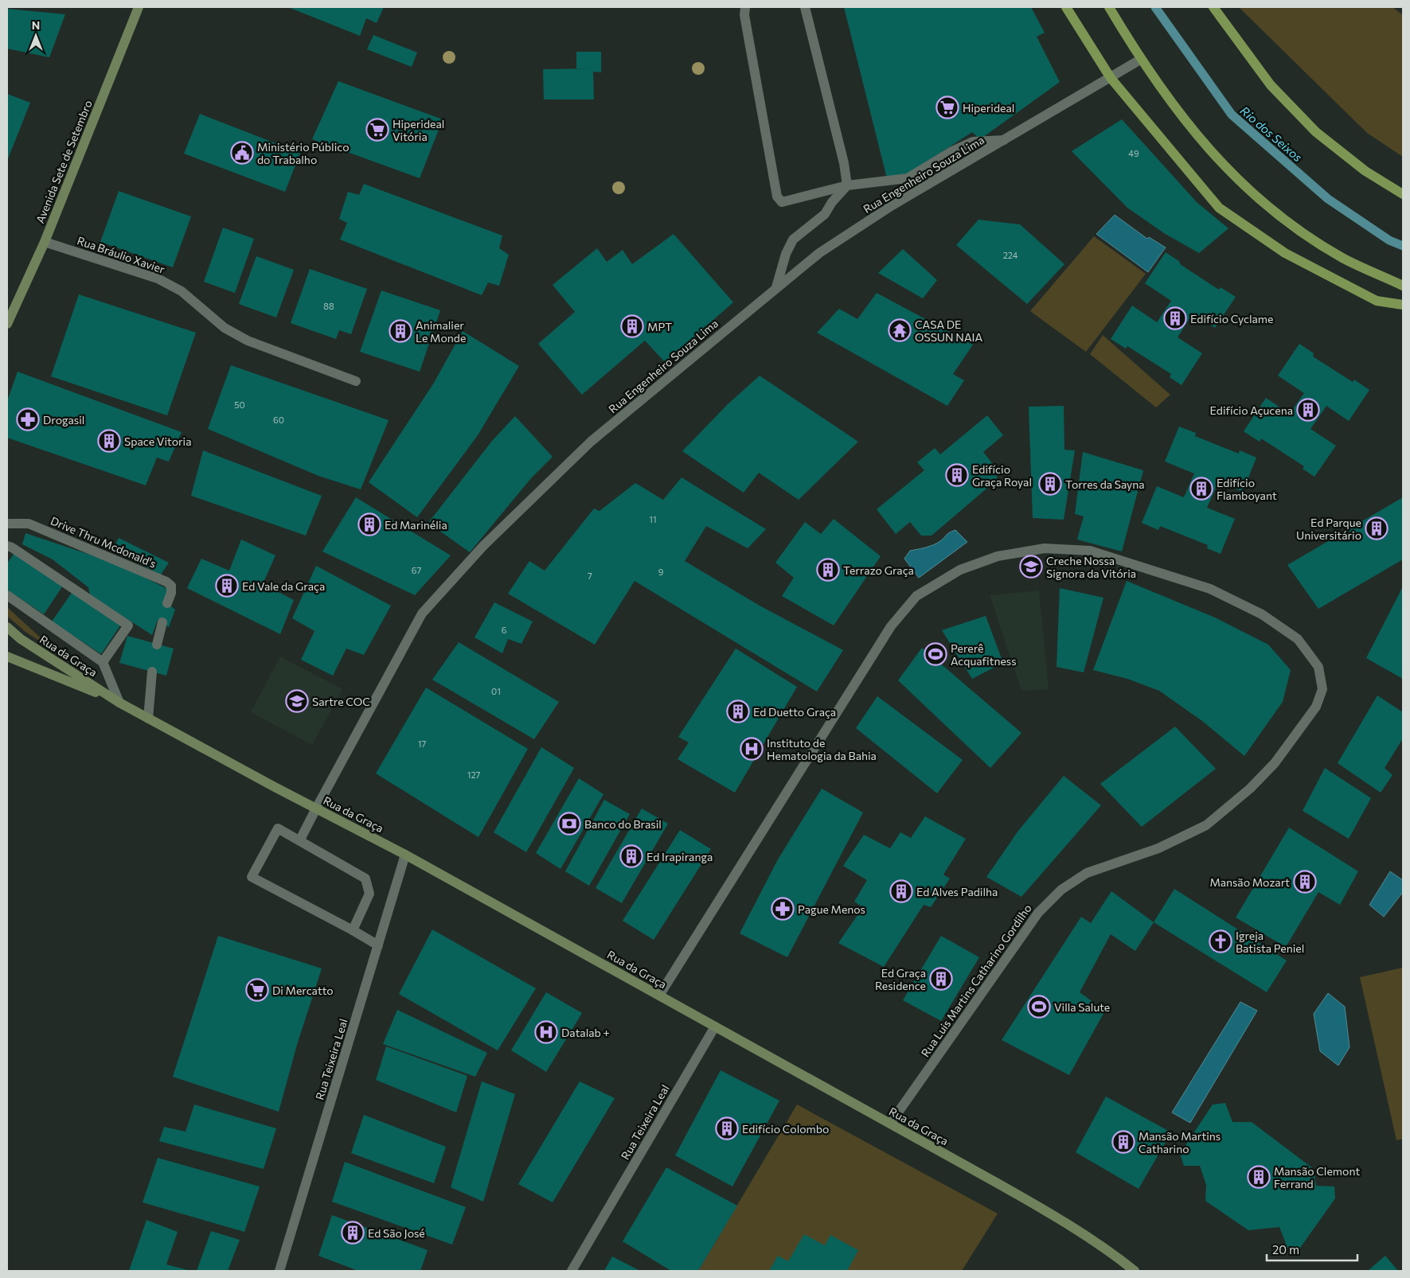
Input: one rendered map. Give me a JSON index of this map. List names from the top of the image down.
{
  "streets": {
    "main road": ["Avenida Sete de Setembro", "Rua da Graça"],
    "street": [
      "Rua Engenheiro Souza Lima",
      "Rua Bráulio Xavier",
      "Drive Thru Mcdonald's",
      "Rua Luis Martins Catharino Gordilho",
      "Rua Teixeira Leal"
    ]
  },
  "crossings": [
    ["Avenida Sete de Setembro", "Rua Bráulio Xavier"],
    ["Rua Engenheiro Souza Lima", "Rua da Graça"],
    ["Rua da Graça", "Rua Luis Martins Catharino Gordilho"],
    ["Rua da Graça", "Rua Teixeira Leal"]
  ],
  "water": ["Rio dos Seixos"],
  "places": {
    "supermarket": ["Hiperideal", "Hiperideal Vitória", "Di Mercatto"],
    "public building": ["Ministério Público do Trabalho"],
    "building": [
      "Edifício Cyclame",
      "MPT",
      "Animalier Le Monde",
      "Edifício Açucena",
      "Space Vitoria",
      "Edifício Graça Royal",
      "Torres da Sayna",
      "Edifício Flamboyant",
      "Ed Marinélia",
      "Ed Parque Universitário",
      "Terrazo Graça",
      "Ed Vale da Graça",
      "Ed Duetto Graça",
      "Ed Irapiranga",
      "Mansão Mozart",
      "Ed Alves Padilha",
      "Ed Graça Residence",
      "Edifício Colombo",
      "Mansão Martins Catharino",
      "Mansão Clemont Ferrand",
      "Ed São José"
    ],
    "temple": ["CASA DE OSSUN NAIA"],
    "pharmacy": ["Drogasil", "Pague Menos"],
    "school or university": ["Creche Nossa Signora da Vitória", "Sartre COC"],
    "sports": ["Pererê Acquafitness", "Villa Salute"],
    "hospital": ["Instituto de Hematologia da Bahia", "Datalab +"],
    "bank": ["Banco do Brasil"],
    "church": ["Igreja Batista Peniel"]
  },
  "house_numbers": [
    "49",
    "224",
    "88",
    "50",
    "60",
    "11",
    "67",
    "9",
    "7",
    "6",
    "01",
    "17",
    "127"
  ],
  "scale_bar": "20 m",
  "north": "top"
}
